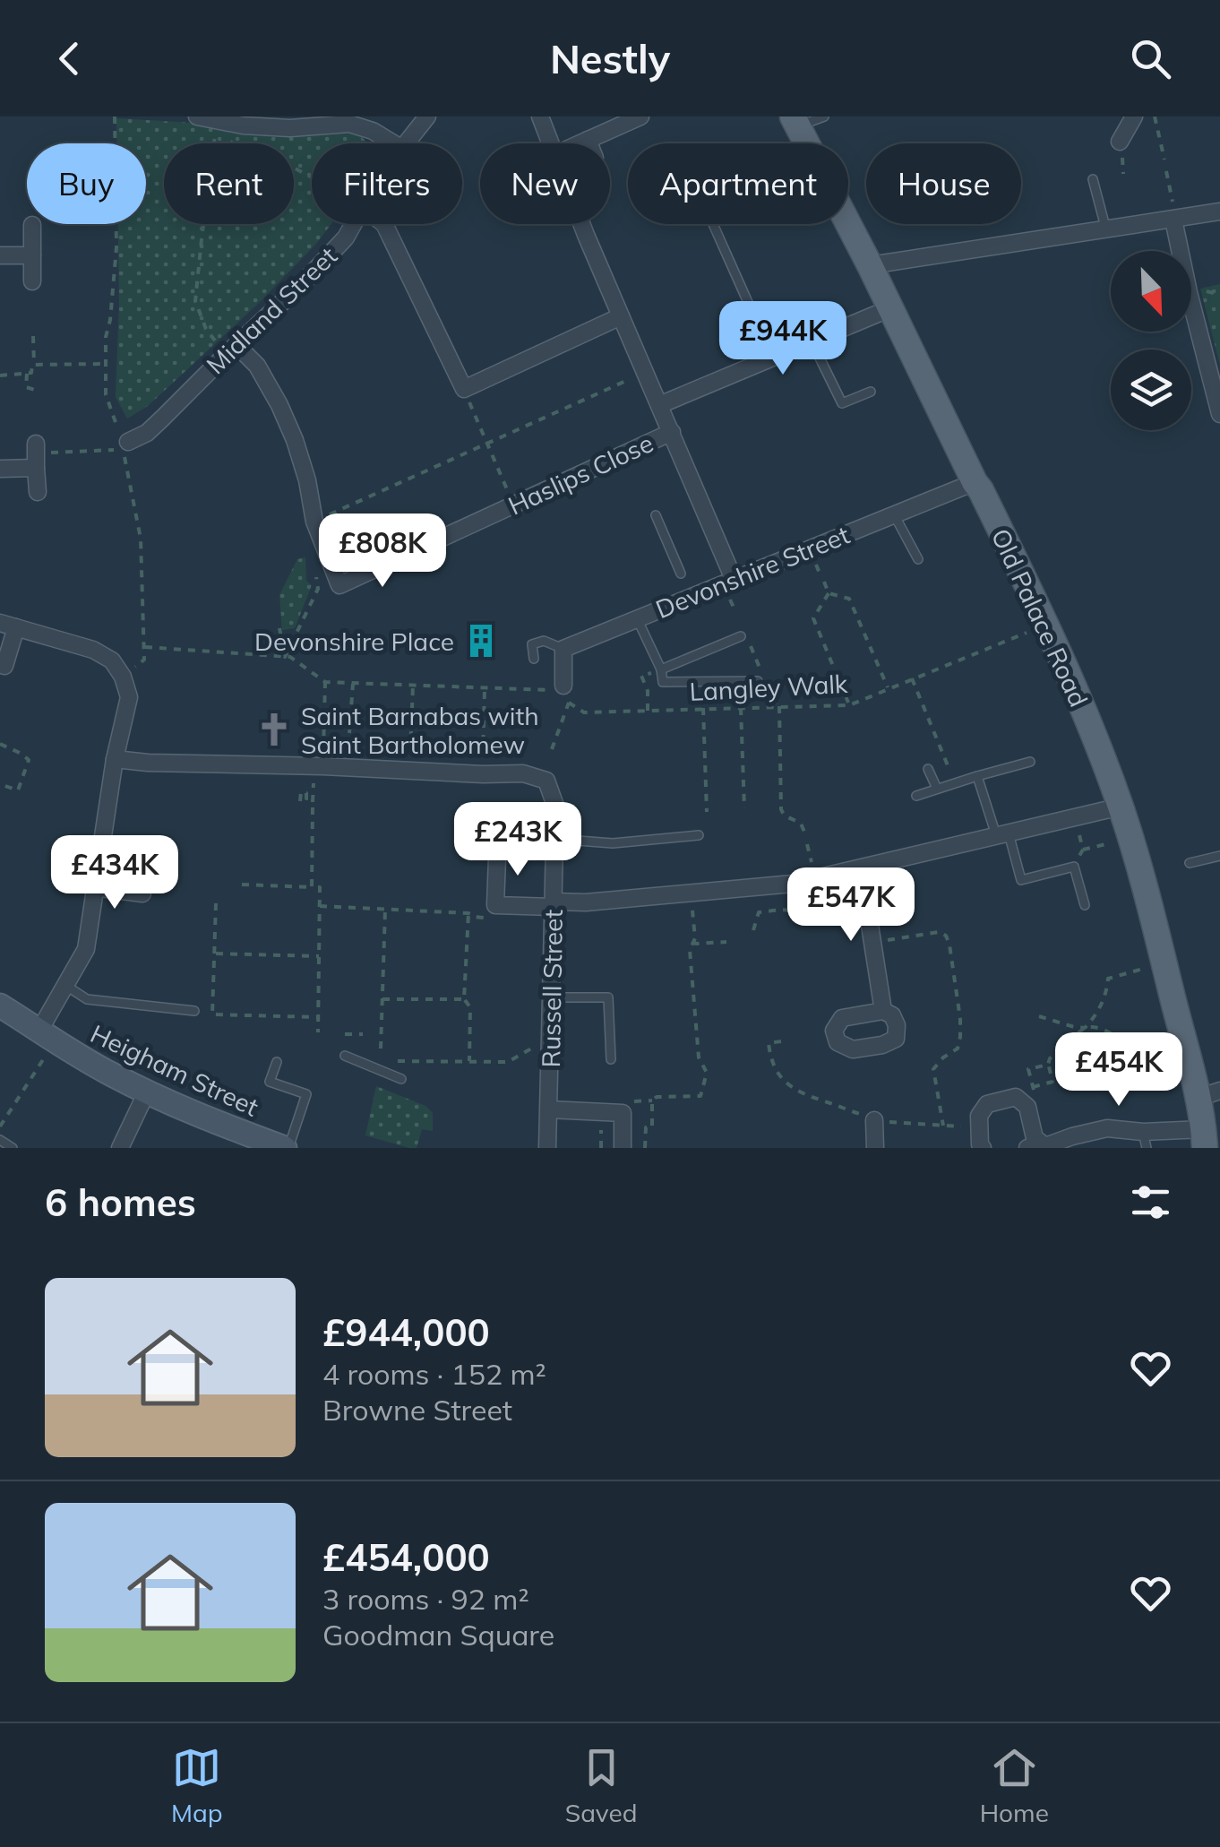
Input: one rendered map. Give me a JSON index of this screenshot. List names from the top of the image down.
{
  "streets": {
    "main road": ["Old Palace Road"],
    "street": [
      "Midland Street",
      "Haslips Close",
      "Devonshire Street",
      "Russell Street",
      "Heigham Street"
    ],
    "path": ["Langley Walk"]
  },
  "crossings": [
    ["Midland Street", "Haslips Close"],
    ["Devonshire Street", "Old Palace Road"],
    ["Old Palace Road", "Langley Walk"]
  ],
  "places": {
    "building": ["Devonshire Place"],
    "church": ["Saint Barnabas with Saint Bartholomew"]
  },
  "north": "bottom right",
  "page": {
    "header": "Nestly",
    "chip": [
      "Buy",
      "Rent",
      "Filters",
      "New",
      "Apartment",
      "House"
    ],
    "price": [
      "£944K",
      "£808K",
      "£243K",
      "£434K",
      "£547K",
      "£454K"
    ],
    "heading": "6 homes",
    "list": [
      {
        "name": "£944,000",
        "note": "4 rooms · 152 m² · Browne Street"
      },
      {
        "name": "£454,000",
        "note": "3 rooms · 92 m² · Goodman Square"
      }
    ],
    "tabs": ["Map", "Saved", "Home"]
  }
}
